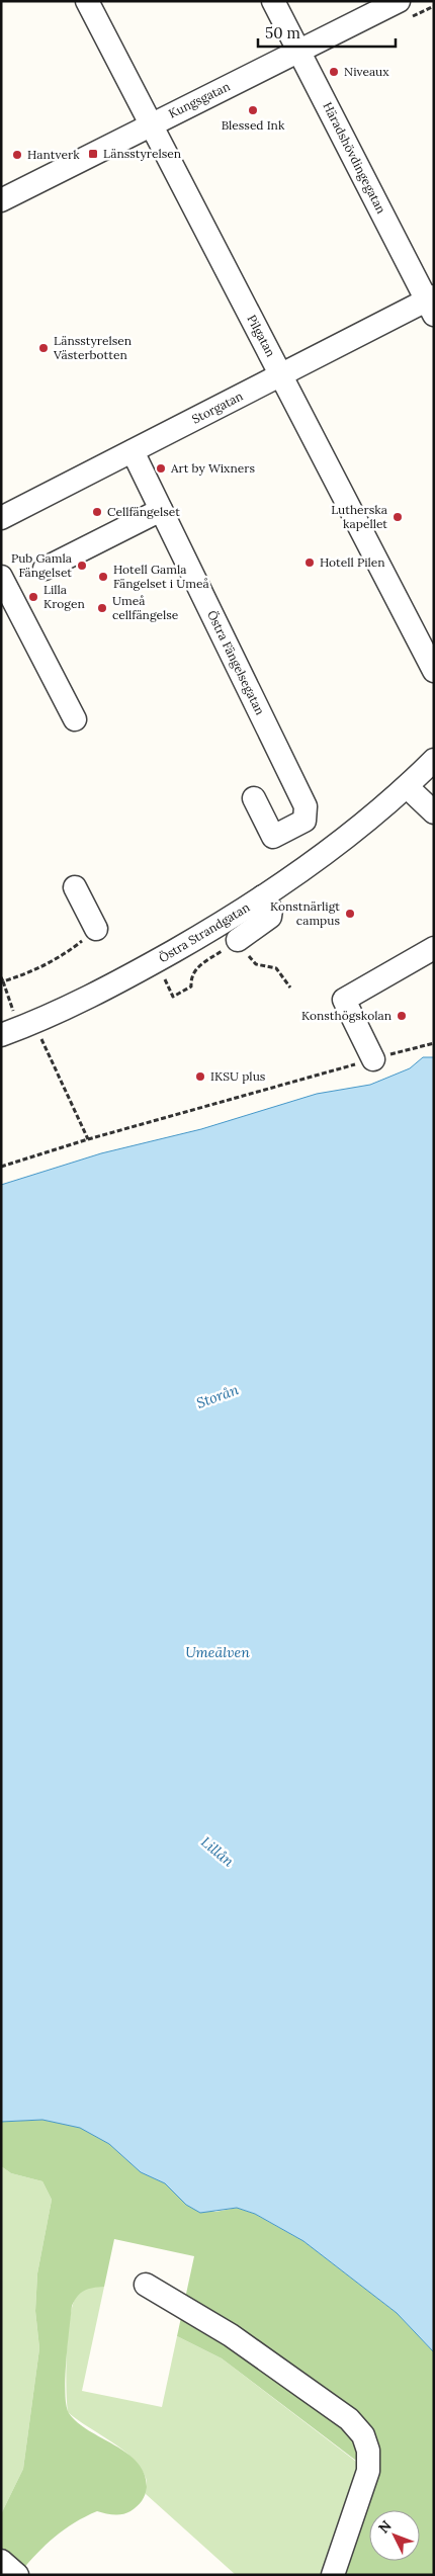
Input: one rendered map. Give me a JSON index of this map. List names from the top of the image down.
{
  "streets": {
    "street": [
      "Kungsgatan",
      "Häradshövdingegatan",
      "Pilgatan",
      "Storgatan",
      "Östra Fängelsegatan",
      "Östra Strandgatan"
    ]
  },
  "crossings": [
    ["Kungsgatan", "Häradshövdingegatan"],
    ["Kungsgatan", "Pilgatan"],
    ["Häradshövdingegatan", "Storgatan"],
    ["Pilgatan", "Storgatan"],
    ["Storgatan", "Östra Fängelsegatan"]
  ],
  "water": ["Storån", "Umeälven", "Lillån"],
  "places": {
    "other": [
      "Niveaux",
      "Blessed Ink",
      "Hantverk",
      "Länsstyrelsen Västerbotten",
      "Art by Wixners",
      "Cellfängelset",
      "Lutherska kapellet",
      "Hotell Pilen",
      "Pub Gamla Fängelset",
      "Hotell Gamla Fängelset i Umeå",
      "Lilla Krogen",
      "Umeå cellfängelse",
      "Konstnärligt campus",
      "Konsthögskolan",
      "IKSU plus"
    ],
    "transit": ["Länsstyrelsen"]
  },
  "scale_bar": "50 m",
  "north": "top left"
}
